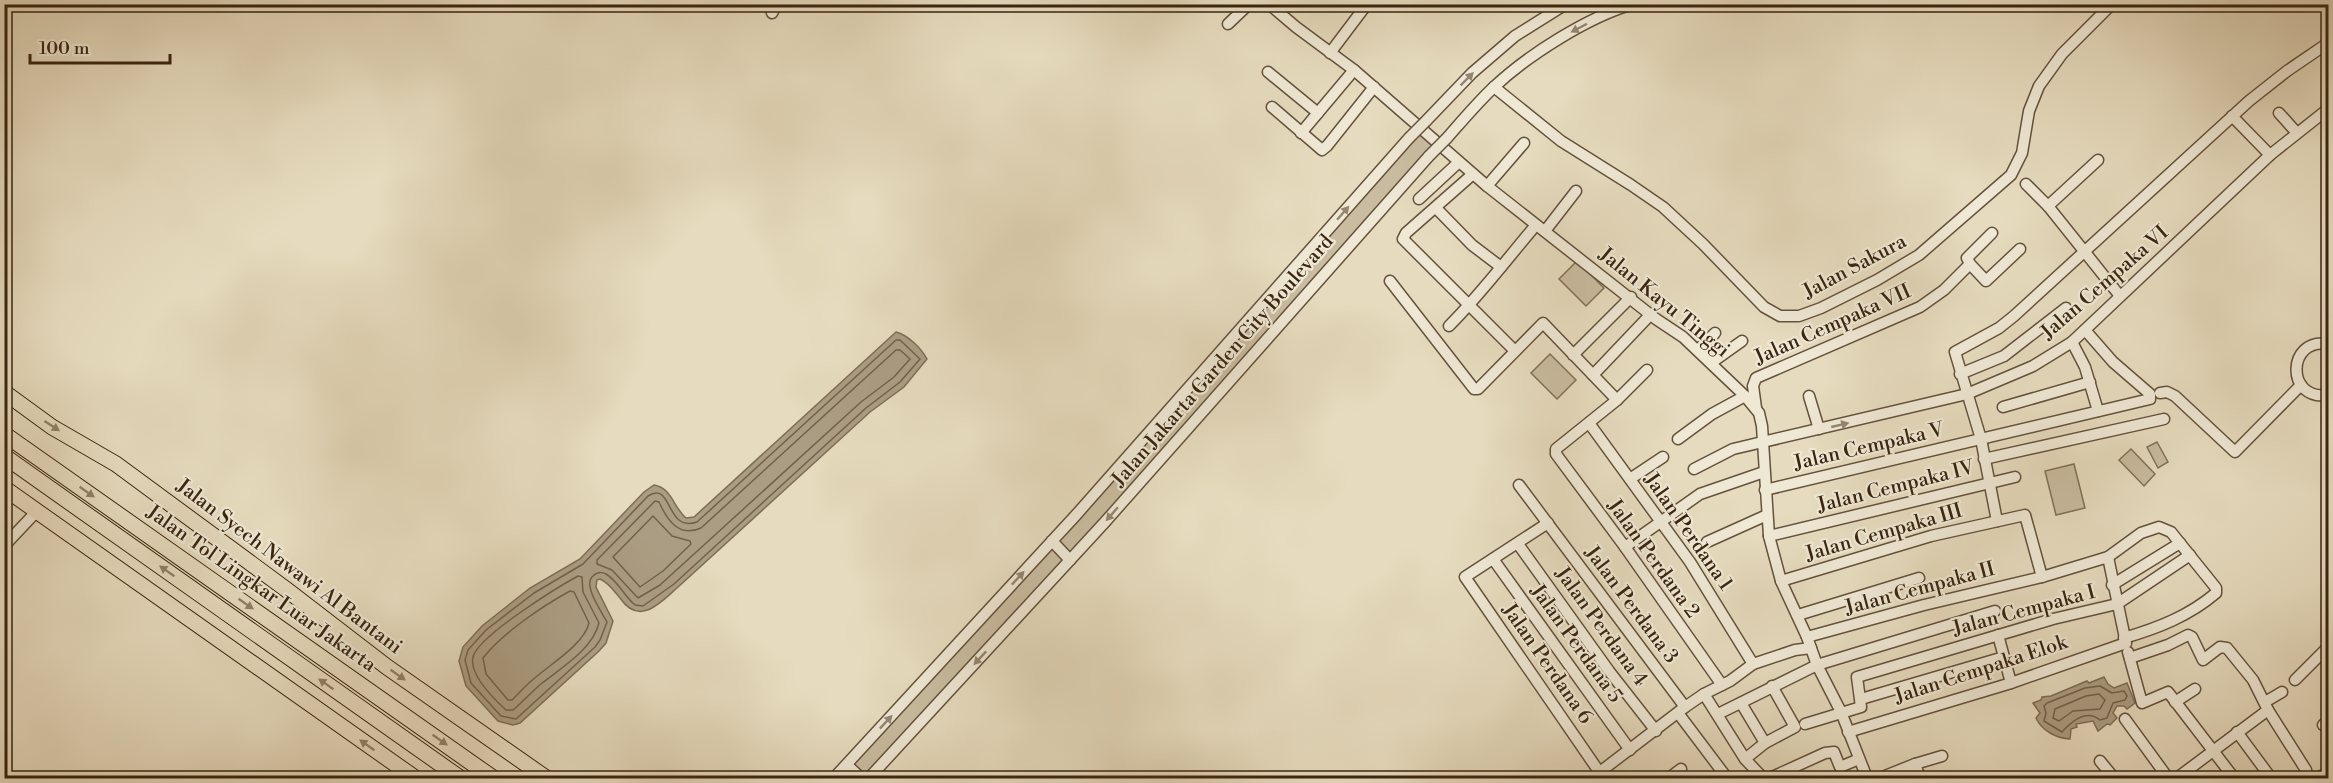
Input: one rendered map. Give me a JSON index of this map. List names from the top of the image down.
{
  "streets": {
    "highway": ["Jalan Syech Nawawi Al Bantani", "Jalan Tol Lingkar Luar Jakarta"],
    "street": [
      "Jalan Sakura",
      "Jalan Cempaka VI",
      "Jalan Kayu Tinggi",
      "Jalan Cempaka VII",
      "Jalan Jakarta Garden City Boulevard",
      "Jalan Cempaka V",
      "Jalan Cempaka IV",
      "Jalan Perdana 1",
      "Jalan Cempaka III",
      "Jalan Perdana 2",
      "Jalan Cempaka II",
      "Jalan Perdana 3",
      "Jalan Cempaka I",
      "Jalan Perdana 4",
      "Jalan Perdana 5",
      "Jalan Perdana 6",
      "Jalan Cempaka Elok"
    ]
  },
  "crossings": [
    ["Jalan Sakura", "Jalan Jakarta Garden City Boulevard"],
    ["Jalan Cempaka VI", "Jalan Kayu Tinggi"],
    ["Jalan Kayu Tinggi", "Jalan Cempaka VII"],
    ["Jalan Kayu Tinggi", "Jalan Cempaka V"],
    ["Jalan Kayu Tinggi", "Jalan Cempaka IV"],
    ["Jalan Kayu Tinggi", "Jalan Cempaka III"],
    ["Jalan Kayu Tinggi", "Jalan Cempaka II"],
    ["Jalan Kayu Tinggi", "Jalan Cempaka Elok"],
    ["Jalan Cempaka V", "Jalan Cempaka IV"],
    ["Jalan Perdana 1", "Jalan Perdana 2"],
    ["Jalan Perdana 1", "Jalan Cempaka II"],
    ["Jalan Cempaka III", "Jalan Cempaka II"],
    ["Jalan Perdana 2", "Jalan Cempaka II"],
    ["Jalan Cempaka II", "Jalan Perdana 3"],
    ["Jalan Cempaka II", "Jalan Cempaka I"],
    ["Jalan Cempaka II", "Jalan Perdana 4"],
    ["Jalan Cempaka II", "Jalan Perdana 5"],
    ["Jalan Cempaka II", "Jalan Perdana 6"],
    ["Jalan Cempaka II", "Jalan Cempaka Elok"],
    ["Jalan Cempaka I", "Jalan Cempaka Elok"],
    ["Jalan Perdana 5", "Jalan Perdana 6"]
  ],
  "scale_bar": "100 m"
}
